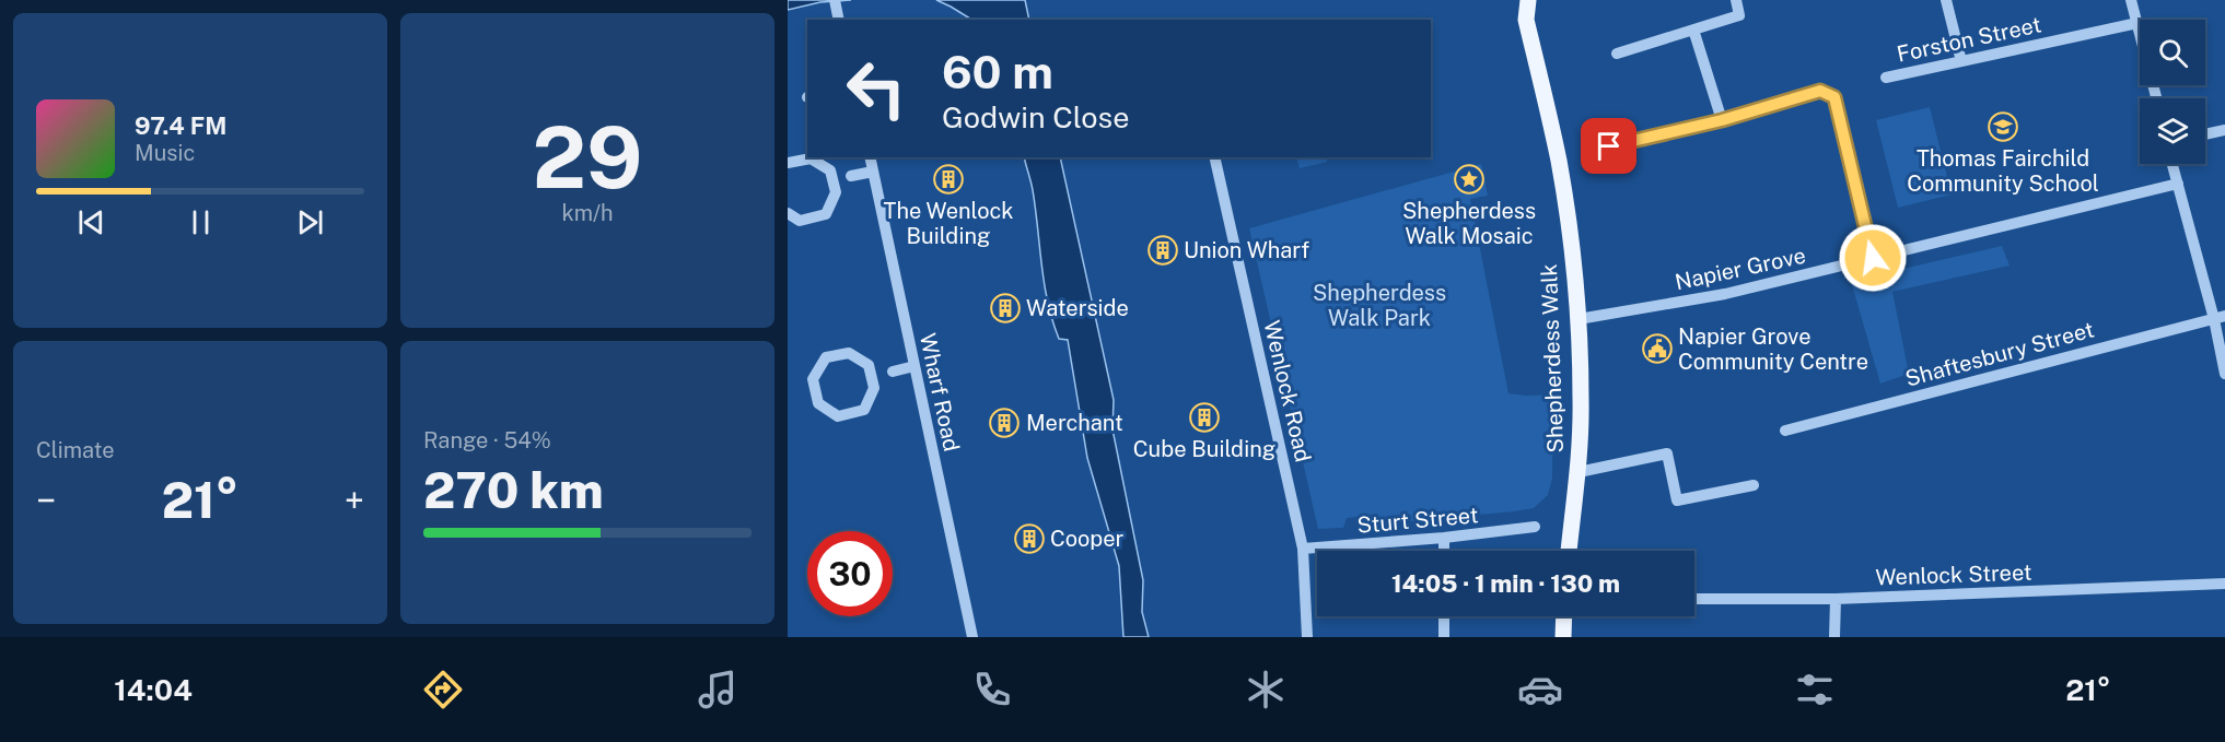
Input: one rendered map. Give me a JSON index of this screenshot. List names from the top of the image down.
{
  "streets": {
    "main road": ["Shepherdess Walk"],
    "street": [
      "Forston Street",
      "Napier Grove",
      "Shaftesbury Street",
      "Wenlock Road",
      "Wharf Road",
      "Sturt Street",
      "Wenlock Street"
    ]
  },
  "crossings": [
    ["Napier Grove", "Shepherdess Walk"],
    ["Wenlock Road", "Sturt Street"]
  ],
  "parks": ["Shepherdess Walk Park"],
  "places": {
    "school or university": ["Thomas Fairchild Community School"],
    "building": [
      "The Wenlock Building",
      "Union Wharf",
      "Waterside",
      "Cube Building",
      "Merchant",
      "Cooper"
    ],
    "place": ["Shepherdess Walk Mosaic"],
    "public building": ["Napier Grove Community Centre"]
  },
  "page": {
    "tile": [
      ["29", "km/h"],
      "Climate",
      ["Range · 54%", "270 km"]
    ],
    "turn": ["60 m", "Godwin Close"],
    "song": ["97.4 FM", "Music"],
    "heat": ["−", "21°", "+"],
    "limit": "30",
    "trip": "14:05 · 1 min · 130 m",
    "tabs": ["14:04", "21°"]
  }
}
